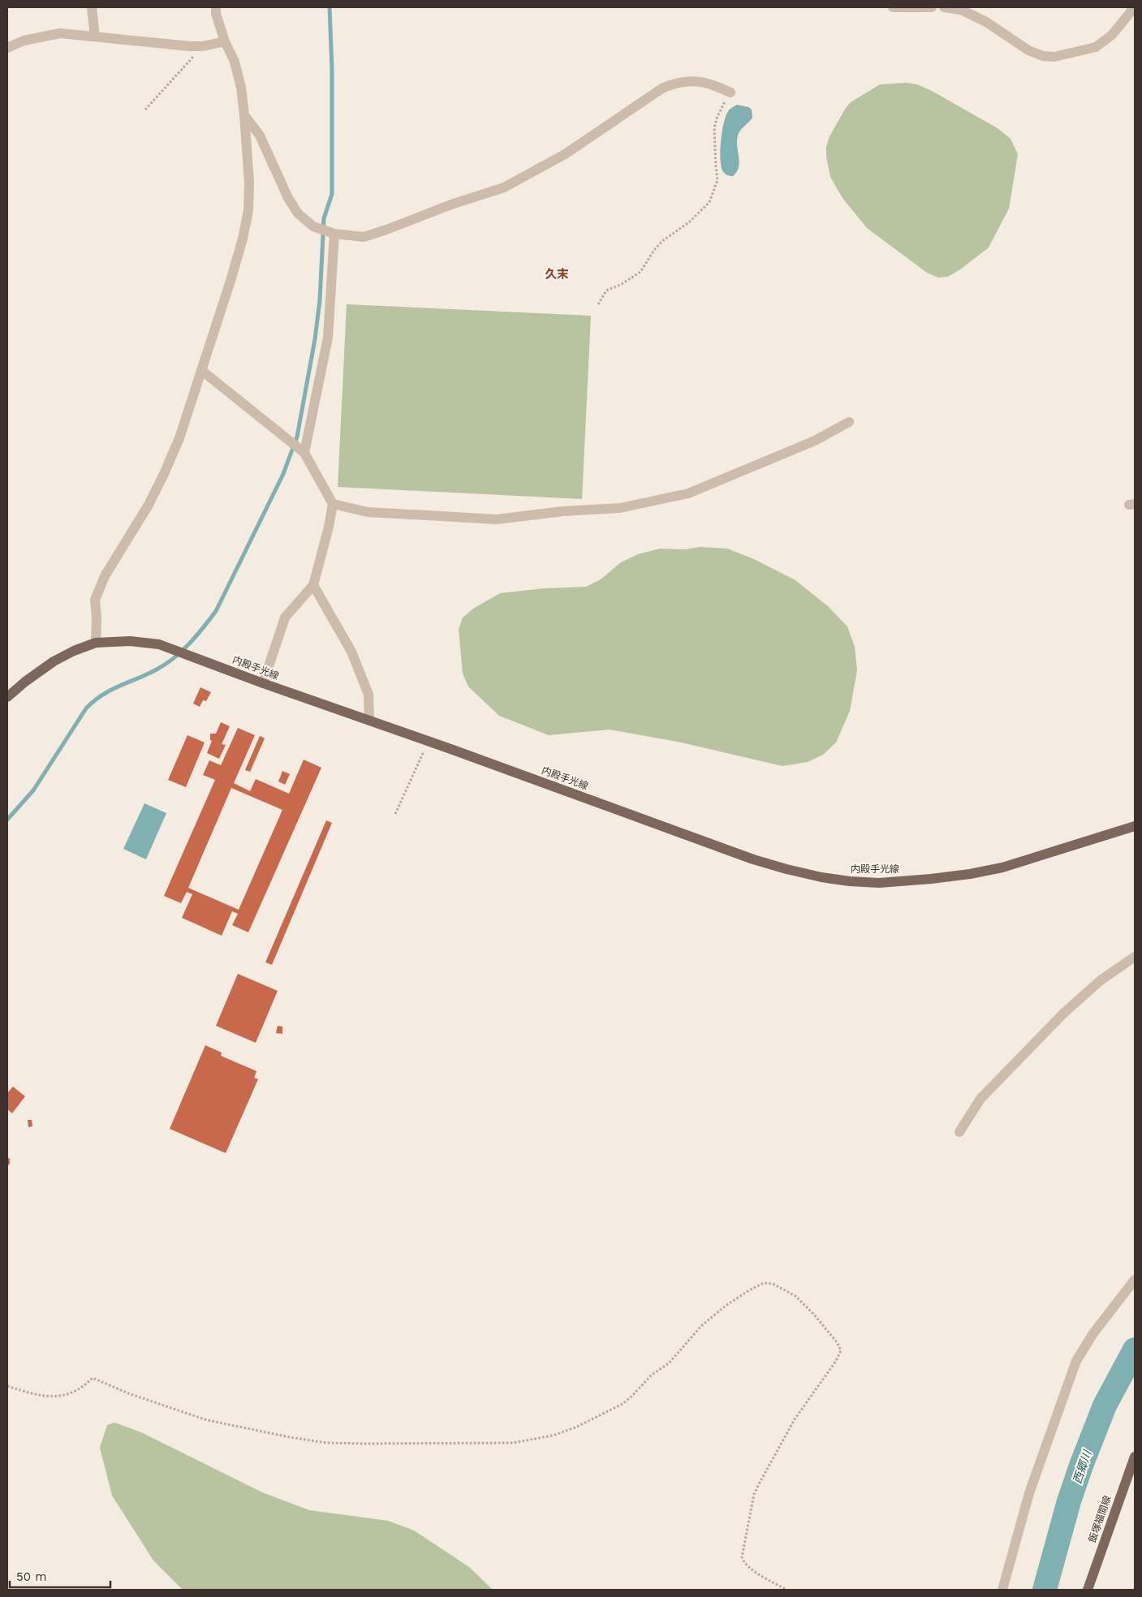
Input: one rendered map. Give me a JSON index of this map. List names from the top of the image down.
{
  "streets": {
    "main road": ["内殿手光線", "飯塚福間線"]
  },
  "districts": ["久末"],
  "water": ["西郷川"],
  "scale_bar": "50 m"
}
